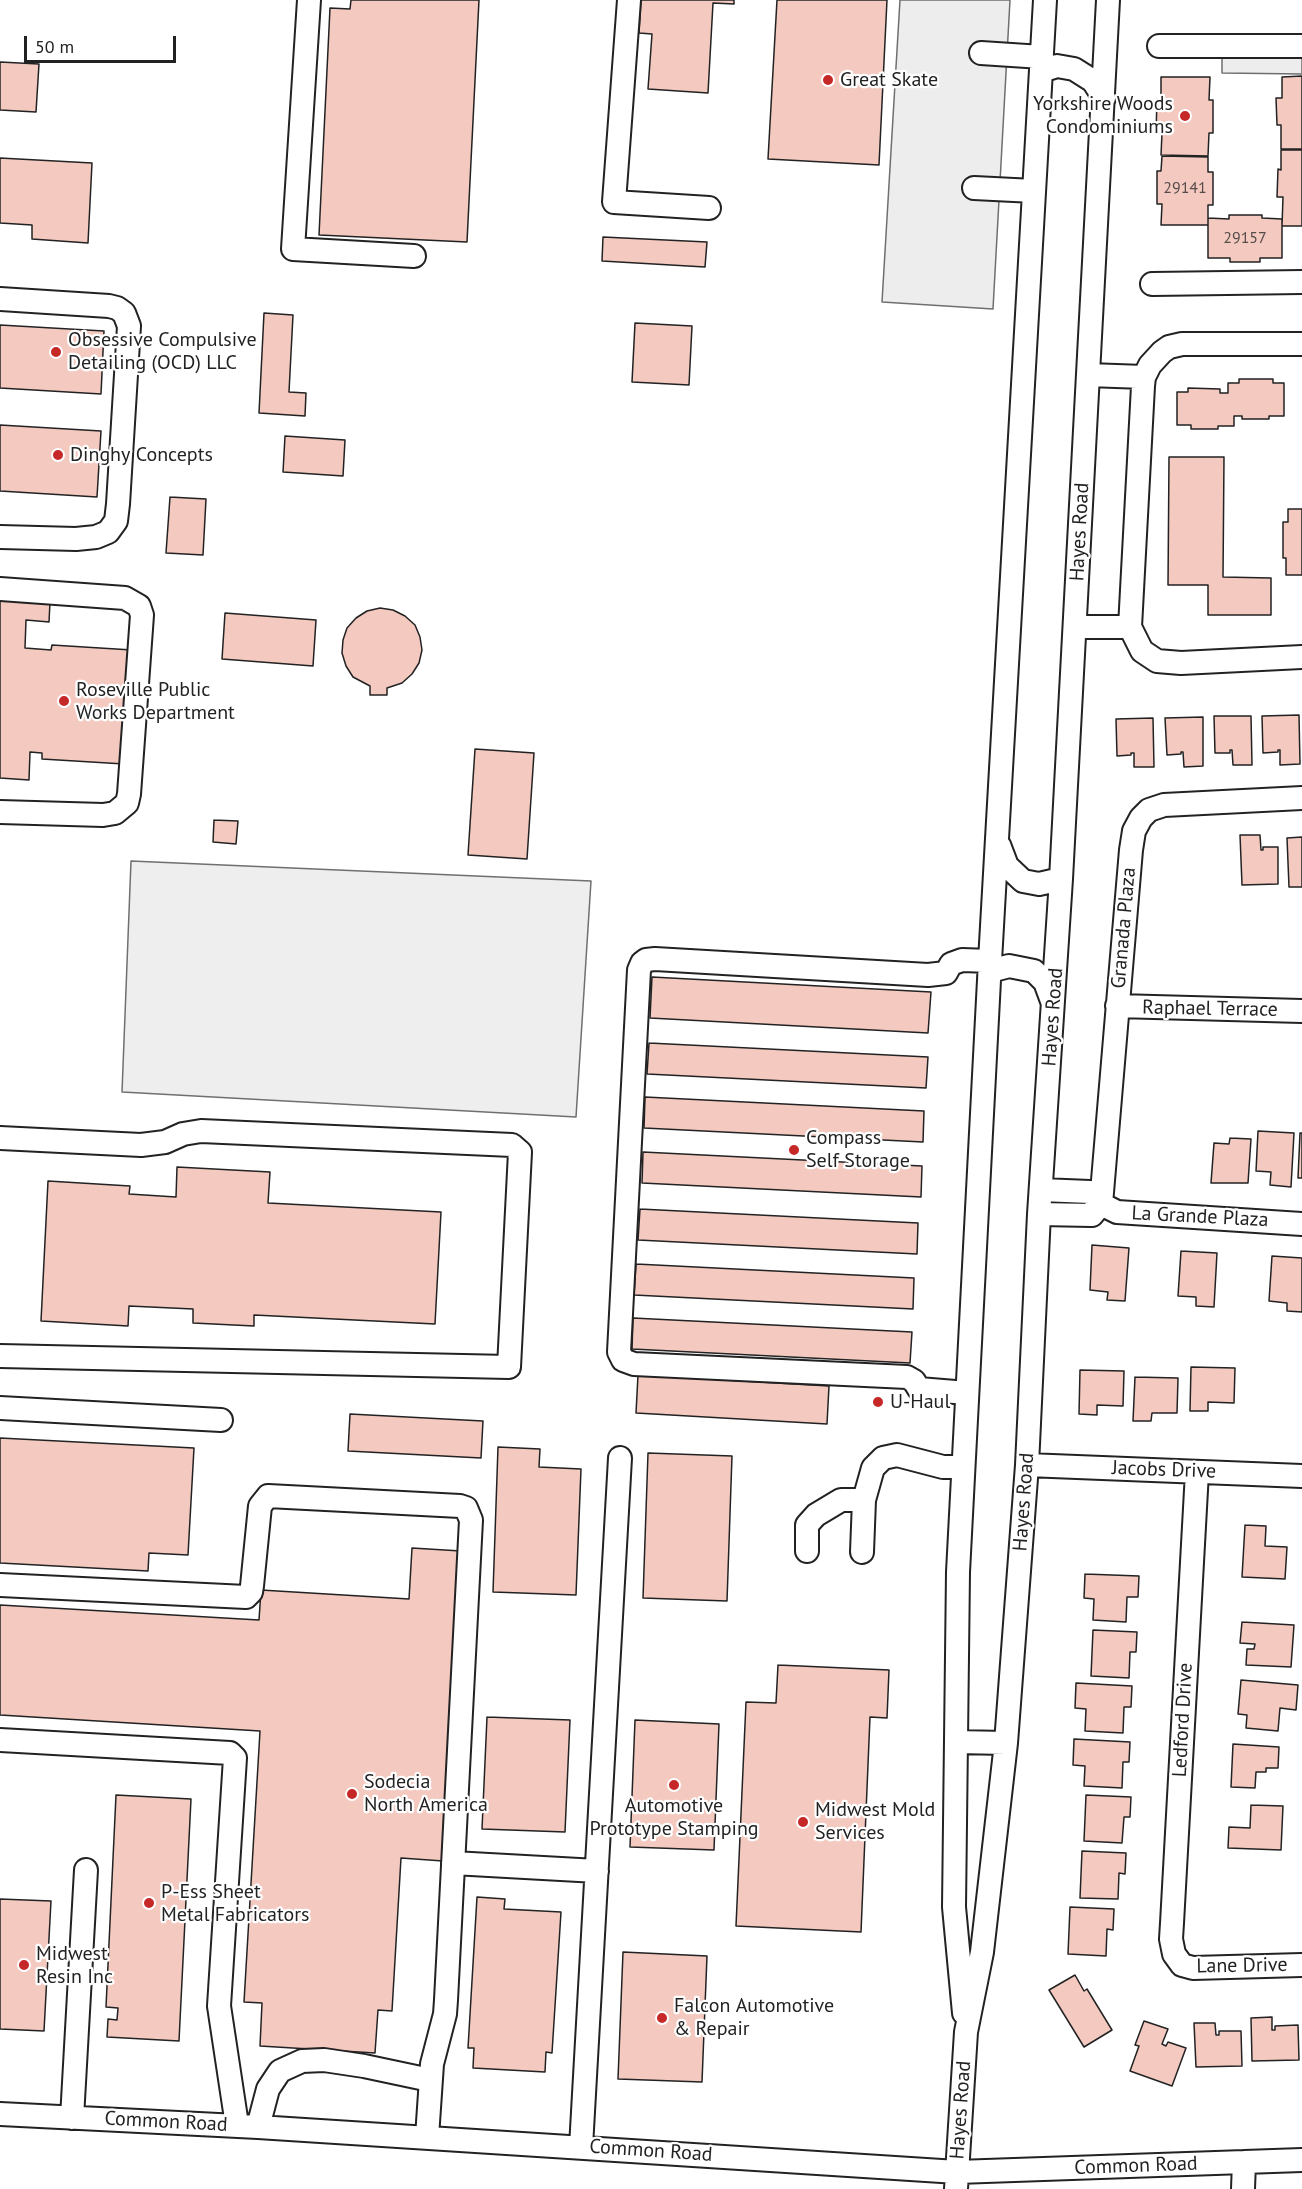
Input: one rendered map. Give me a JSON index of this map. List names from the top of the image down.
{
  "streets": {
    "street": [
      "Hayes Road",
      "Granada Plaza",
      "Raphael Terrace",
      "La Grande Plaza",
      "Jacobs Drive",
      "Ledford Drive",
      "Lane Drive",
      "Common Road"
    ]
  },
  "crossings": [
    ["Hayes Road", "La Grande Plaza"],
    ["Hayes Road", "Jacobs Drive"],
    ["Hayes Road", "Common Road"],
    ["Granada Plaza", "Raphael Terrace"],
    ["Granada Plaza", "La Grande Plaza"],
    ["Jacobs Drive", "Ledford Drive"],
    ["Ledford Drive", "Lane Drive"]
  ],
  "places": [
    "Great Skate",
    "Yorkshire Woods Condominiums",
    "Obsessive Compulsive Detailing (OCD) LLC",
    "Dinghy Concepts",
    "Roseville Public Works Department",
    "Compass Self Storage",
    "U-Haul",
    "Automotive Prototype Stamping",
    "Sodecia North America",
    "Midwest Mold Services",
    "P-Ess Sheet Metal Fabricators",
    "Midwest Resin Inc",
    "Falcon Automotive & Repair"
  ],
  "house_numbers": ["29141", "29157"],
  "scale_bar": "50 m"
}
